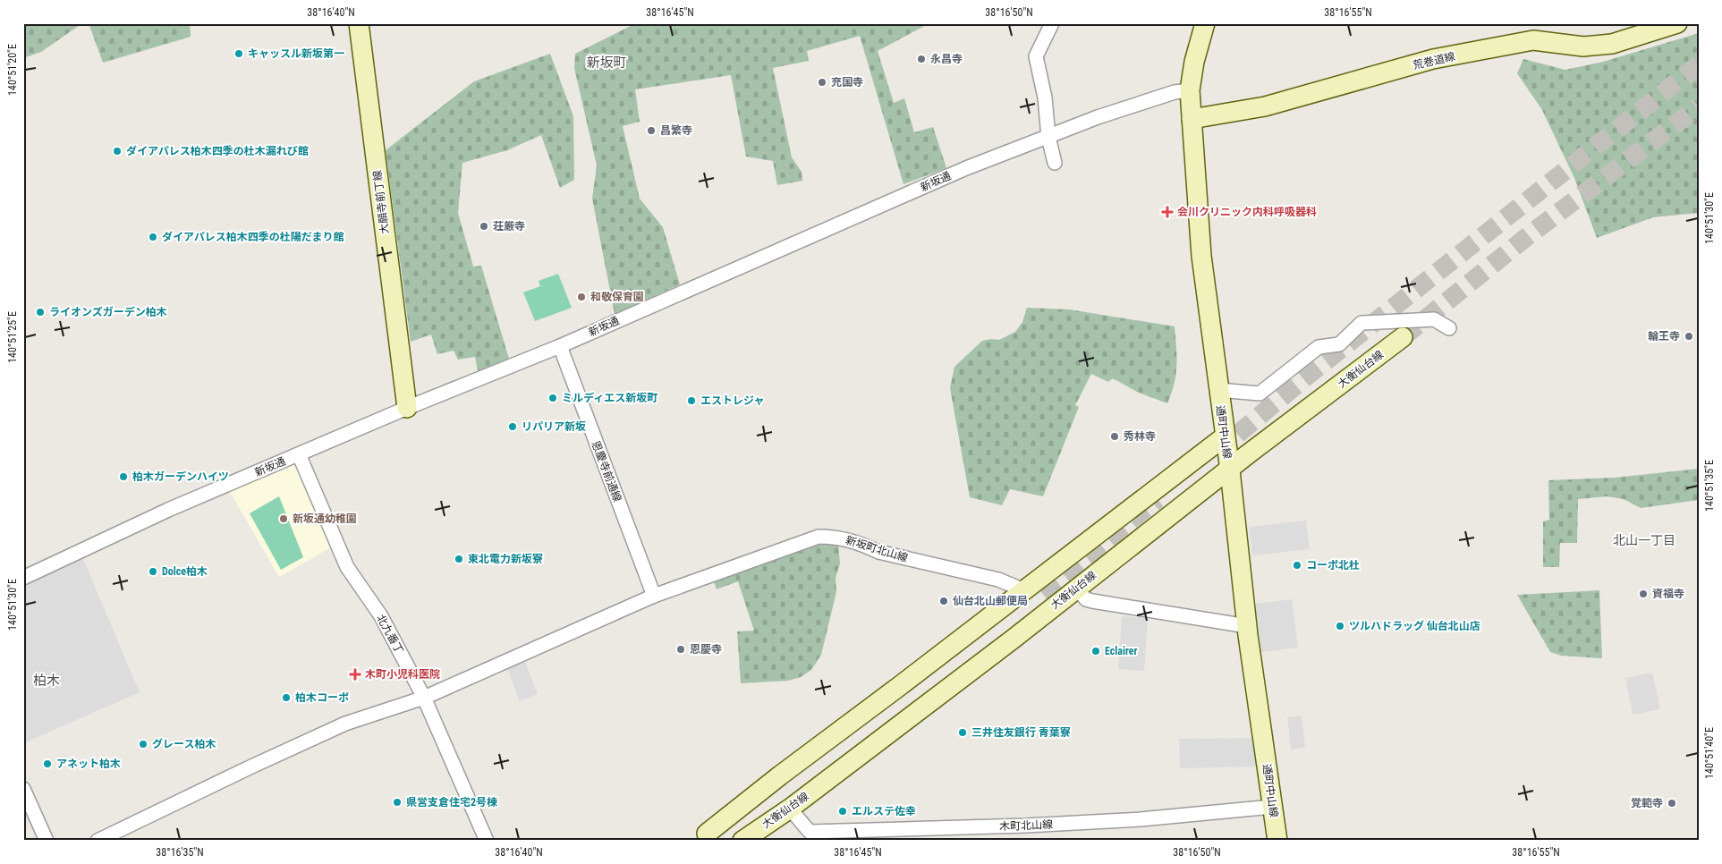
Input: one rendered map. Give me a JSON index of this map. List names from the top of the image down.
{
  "streets": {
    "street": [
      "荒巻道線",
      "新坂通",
      "大願寺前丁線",
      "大衡仙台線",
      "通町中山線",
      "恩慶寺前通線",
      "新坂町北山線",
      "北九番丁",
      "木町北山線"
    ]
  },
  "crossings": [
    ["荒巻道線", "通町中山線"],
    ["新坂通", "大願寺前丁線"],
    ["新坂通", "通町中山線"],
    ["新坂通", "恩慶寺前通線"],
    ["新坂通", "北九番丁"],
    ["大衡仙台線", "通町中山線"],
    ["大衡仙台線", "木町北山線"],
    ["通町中山線", "木町北山線"],
    ["恩慶寺前通線", "新坂町北山線"],
    ["新坂町北山線", "北九番丁"]
  ],
  "districts": ["新坂町", "北山一丁目", "柏木"],
  "places": {
    "other": [
      "キャッスル新坂第一",
      "永昌寺",
      "充国寺",
      "昌繁寺",
      "ダイアパレス柏木四季の杜木漏れび館",
      "荘厳寺",
      "ダイアパレス柏木四季の杜陽だまり館",
      "和敬保育園",
      "ライオンズガーデン柏木",
      "輪王寺",
      "ミルディエス新坂町",
      "エストレジャ",
      "リパリア新坂",
      "秀林寺",
      "柏木ガーデンハイツ",
      "新坂通幼稚園",
      "東北電力新坂寮",
      "コーポ北杜",
      "Dolce柏木",
      "資福寺",
      "仙台北山郵便局",
      "ツルハドラッグ 仙台北山店",
      "恩慶寺",
      "Eclairer",
      "柏木コーポ",
      "三井住友銀行 青葉寮",
      "グレース柏木",
      "アネット柏木",
      "県営支倉住宅2号棟",
      "覚範寺",
      "エルステ佐幸"
    ],
    "health": ["会川クリニック内科呼吸器科", "木町小児科医院"]
  },
  "coordinates": [
    "38°16'40\"N",
    "38°16'45\"N",
    "38°16'50\"N",
    "38°16'55\"N",
    "140°51'20\"E",
    "140°51'30\"E",
    "140°51'25\"E",
    "140°51'35\"E",
    "140°51'40\"E",
    "38°16'35\"N"
  ]
}
